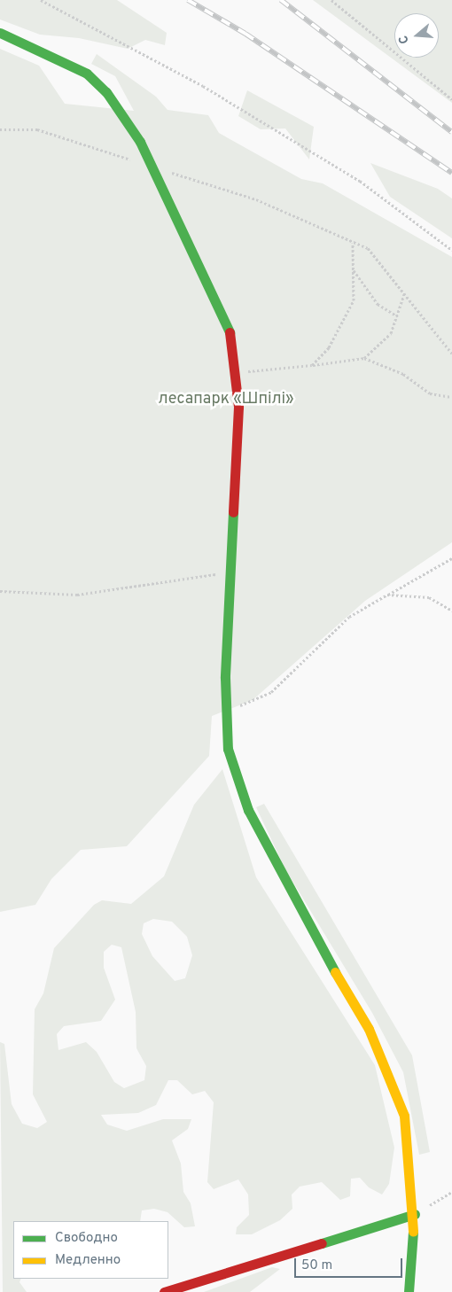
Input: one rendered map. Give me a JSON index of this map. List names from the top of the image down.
{
  "parks": ["лесапарк «Шпілі»"],
  "legend": ["Свободно", "Медленно"],
  "scale_bar": "50 m",
  "north": "left"
}
